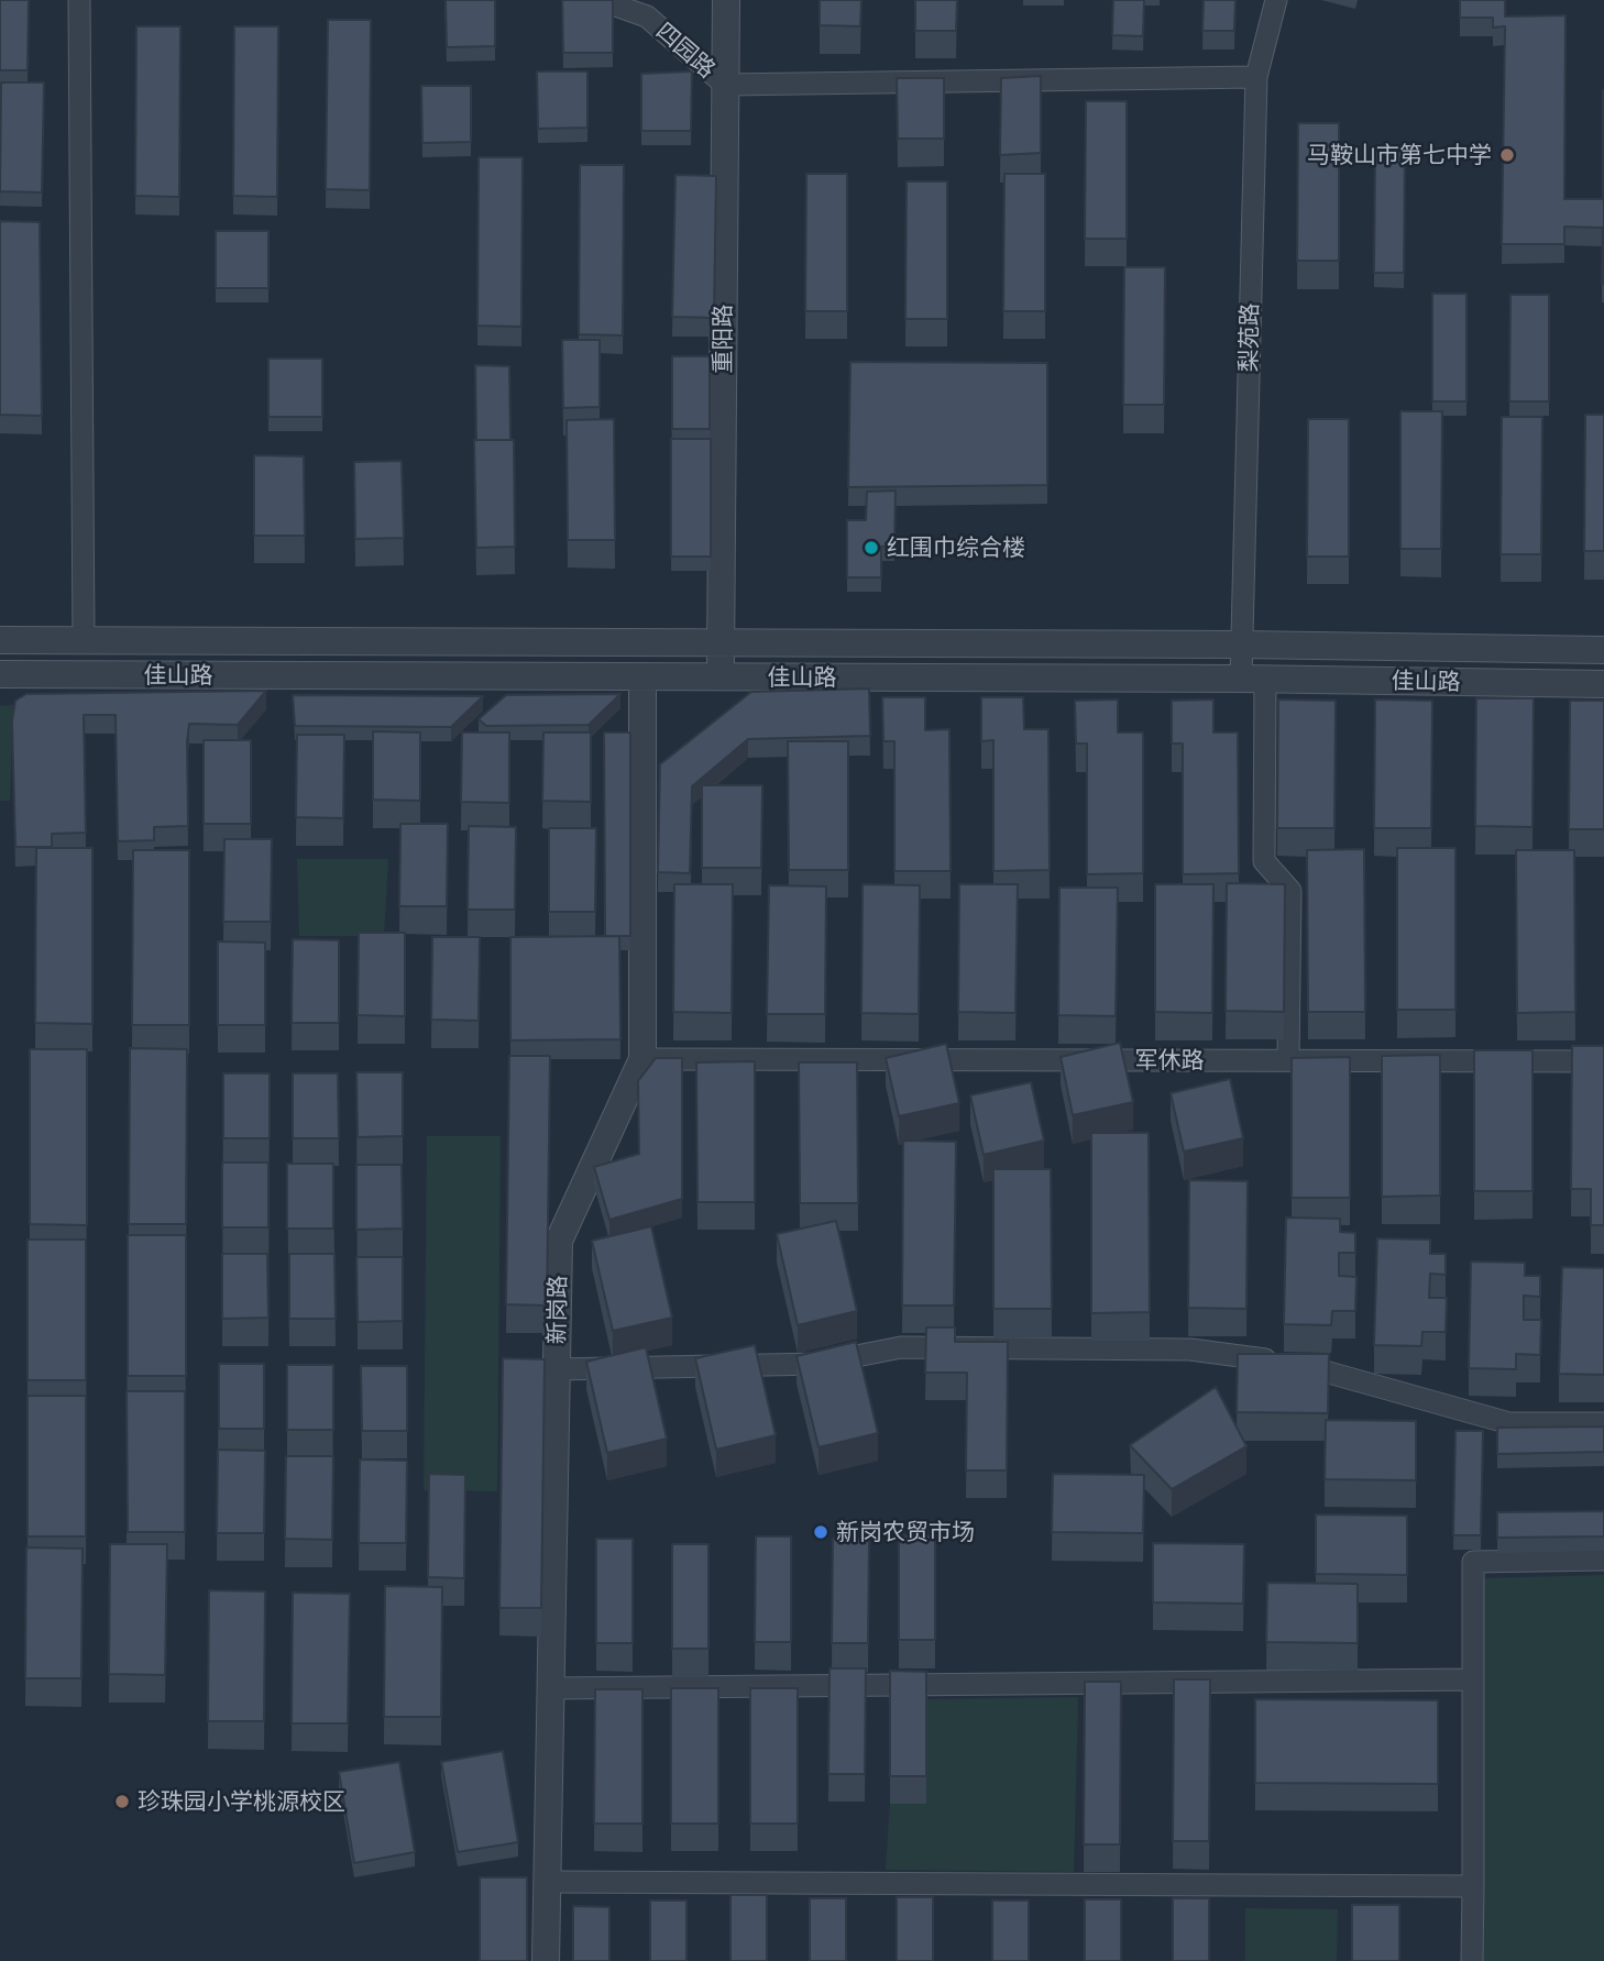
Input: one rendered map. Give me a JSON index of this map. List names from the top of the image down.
{
  "streets": {
    "street": [
      "四园路",
      "梨苑路",
      "重阳路",
      "佳山路",
      "军休路",
      "新岗路"
    ]
  },
  "crossings": [
    ["四园路", "重阳路"],
    ["梨苑路", "佳山路"],
    ["梨苑路", "军休路"],
    ["重阳路", "佳山路"],
    ["佳山路", "新岗路"],
    ["军休路", "新岗路"]
  ],
  "places": [
    "马鞍山市第七中学",
    "红围巾综合楼",
    "新岗农贸市场",
    "珍珠园小学桃源校区"
  ]
}
